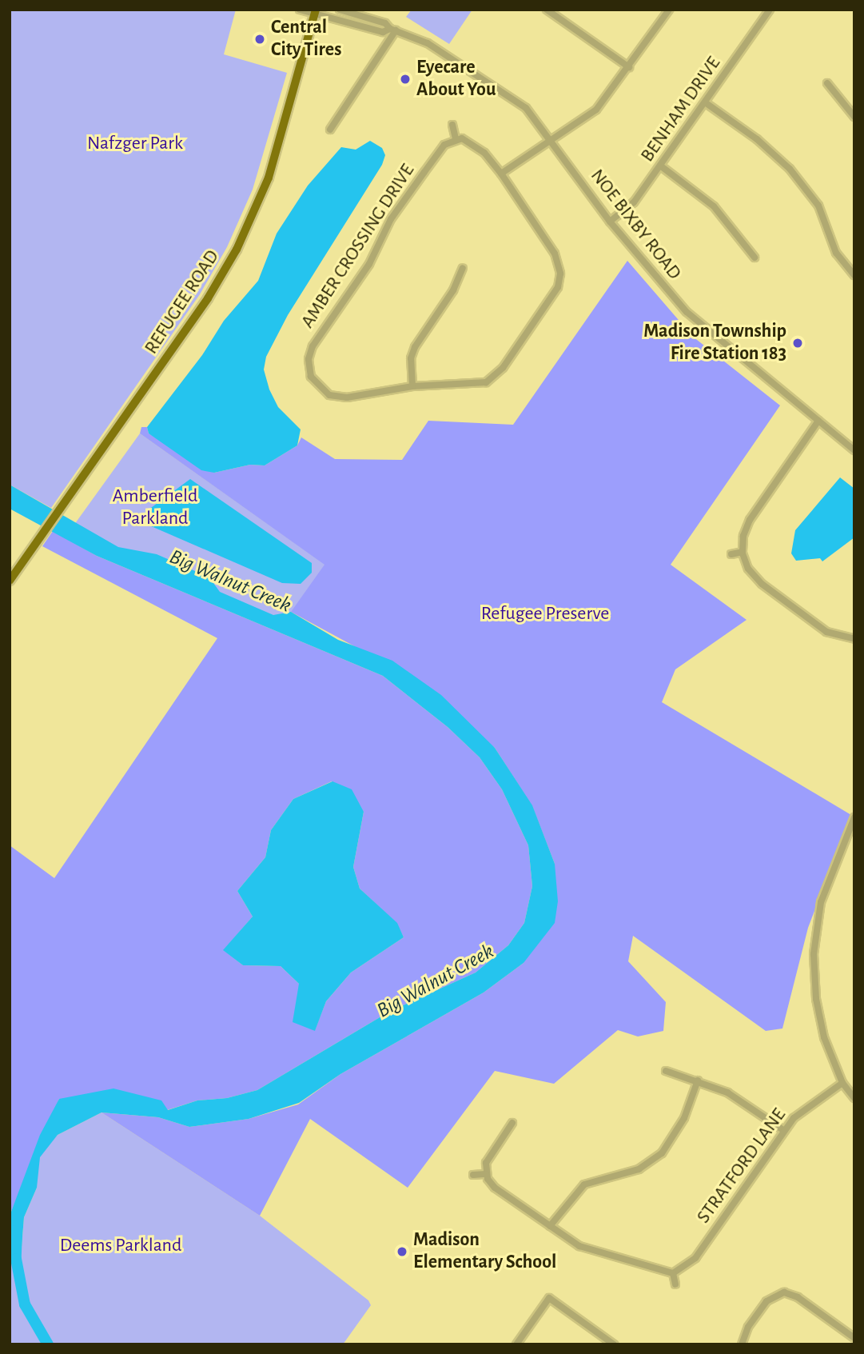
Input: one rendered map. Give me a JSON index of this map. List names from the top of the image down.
{
  "streets": {
    "main road": ["REFUGEE ROAD"],
    "street": [
      "BENHAM DRIVE",
      "NOE BIXBY ROAD",
      "AMBER CROSSING DRIVE",
      "STRATFORD LANE"
    ]
  },
  "crossings": [
    ["BENHAM DRIVE", "NOE BIXBY ROAD"],
    ["NOE BIXBY ROAD", "REFUGEE ROAD"]
  ],
  "water": ["Big Walnut Creek"],
  "parks": [
    "Nafzger Park",
    "Amberfield Parkland",
    "Refugee Preserve",
    "Deems Parkland"
  ],
  "places": [
    "Central City Tires",
    "Eyecare About You",
    "Madison Township Fire Station 183",
    "Madison Elementary School"
  ]
}
